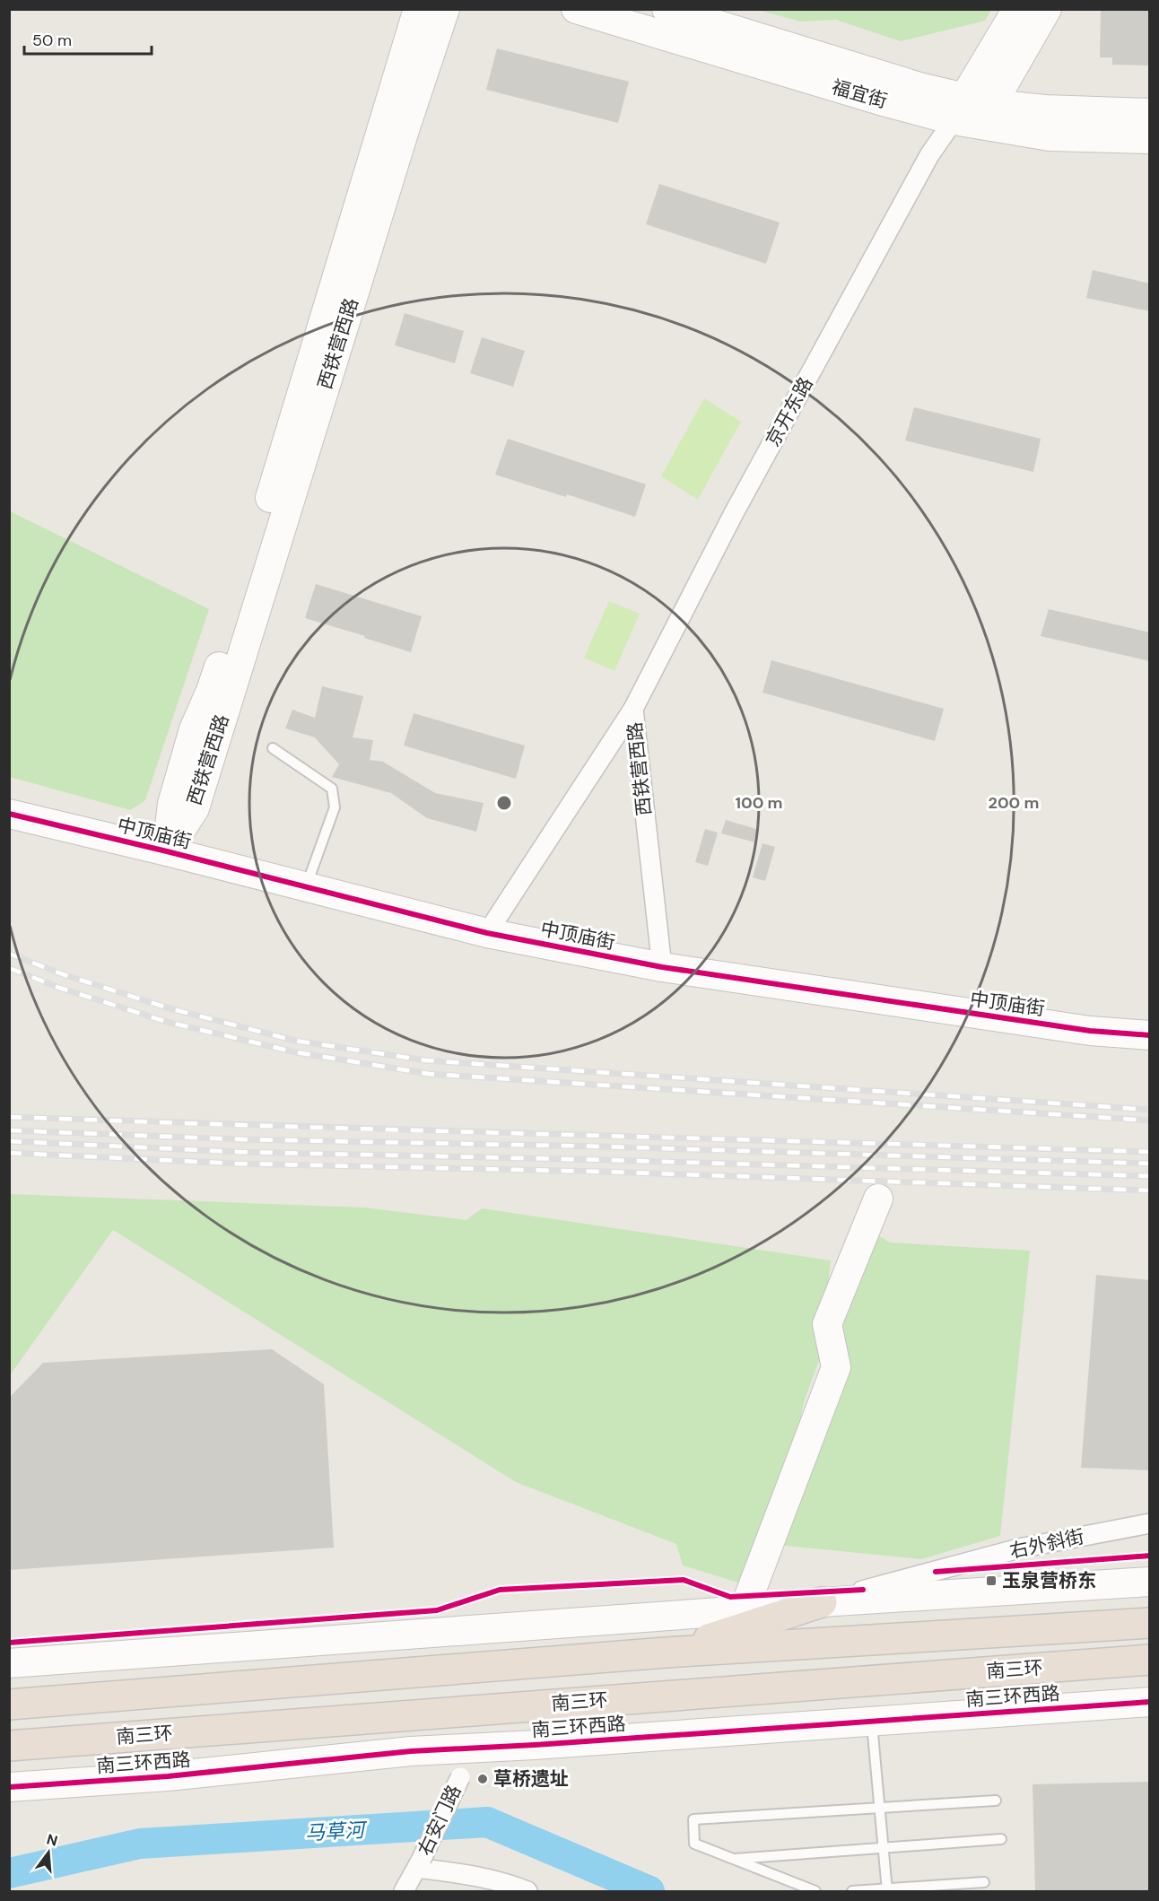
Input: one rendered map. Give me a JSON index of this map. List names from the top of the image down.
{
  "streets": {
    "highway": ["南三环"],
    "street": [
      "福宜街",
      "西铁营西路",
      "京开东路",
      "中顶庙街",
      "右外斜街",
      "南三环西路",
      "右安门路"
    ]
  },
  "crossings": [
    ["福宜街", "京开东路"],
    ["西铁营西路", "京开东路"],
    ["西铁营西路", "中顶庙街"],
    ["南三环西路", "右安门路"]
  ],
  "water": ["马草河"],
  "places": {
    "transit": ["玉泉营桥东"],
    "other": ["草桥遗址"]
  },
  "scale_bar": "50 m",
  "north": "top",
  "rings": ["100 m", "200 m"]
}
